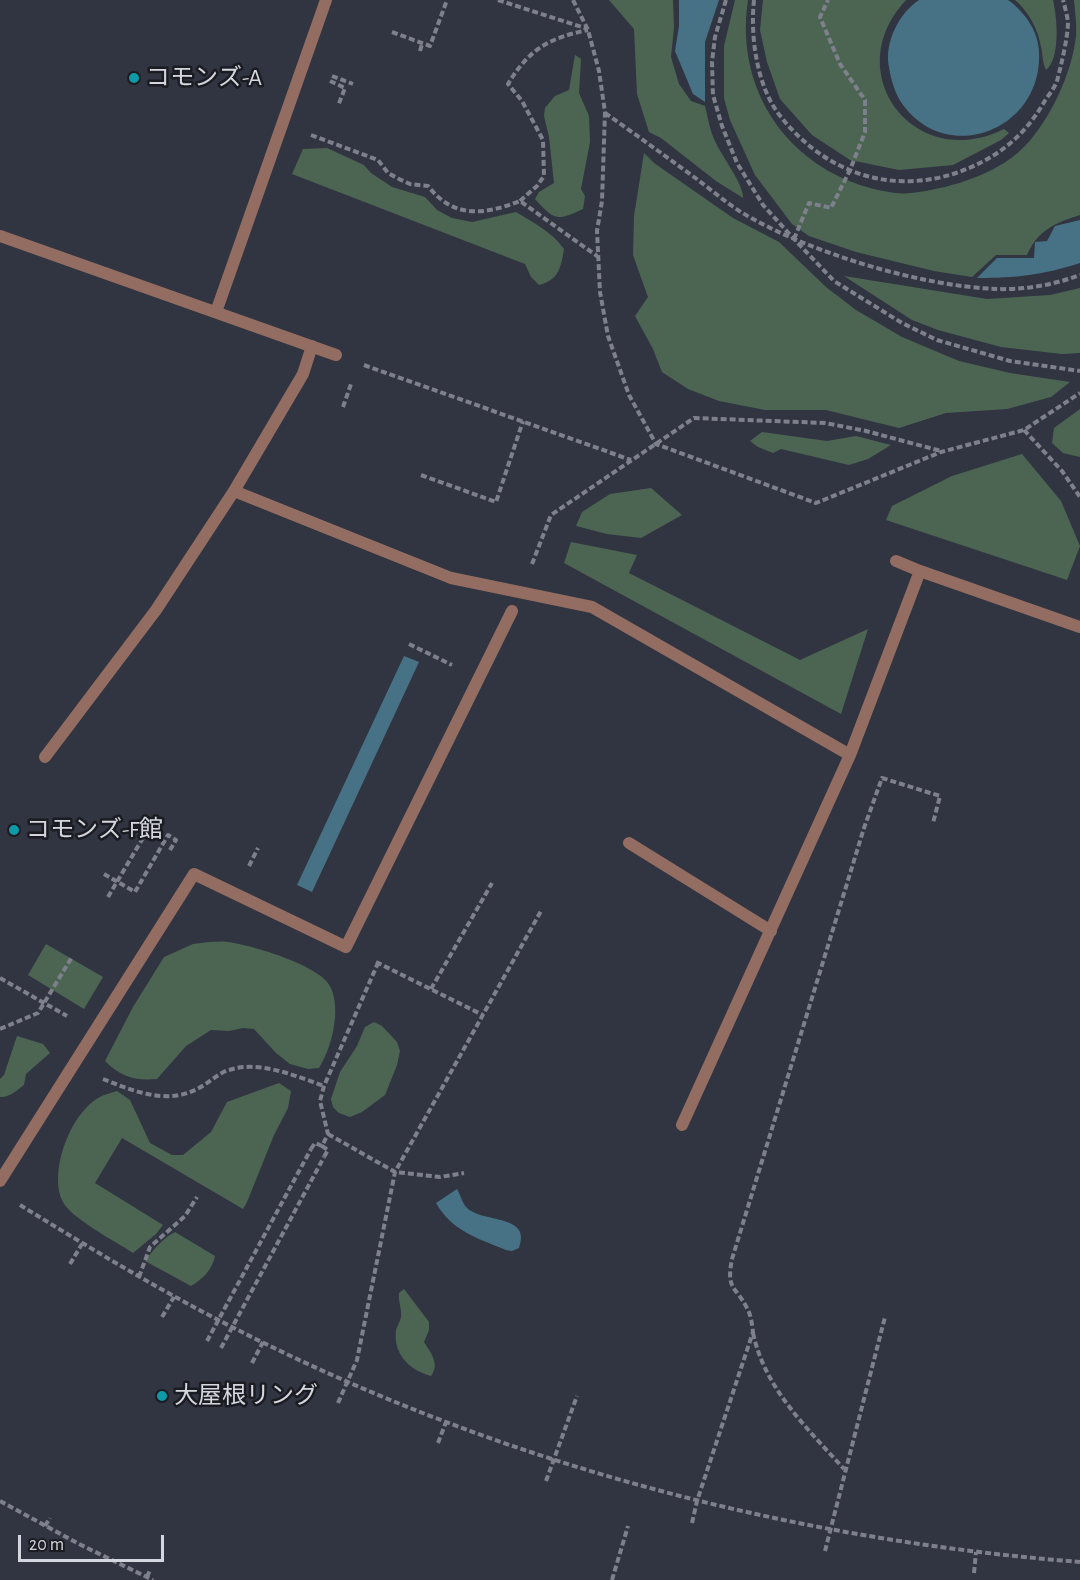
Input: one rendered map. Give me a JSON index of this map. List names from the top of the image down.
{
  "places": ["コモンズ-A", "コモンズ-F館", "大屋根リング"],
  "scale_bar": "20 m"
}
